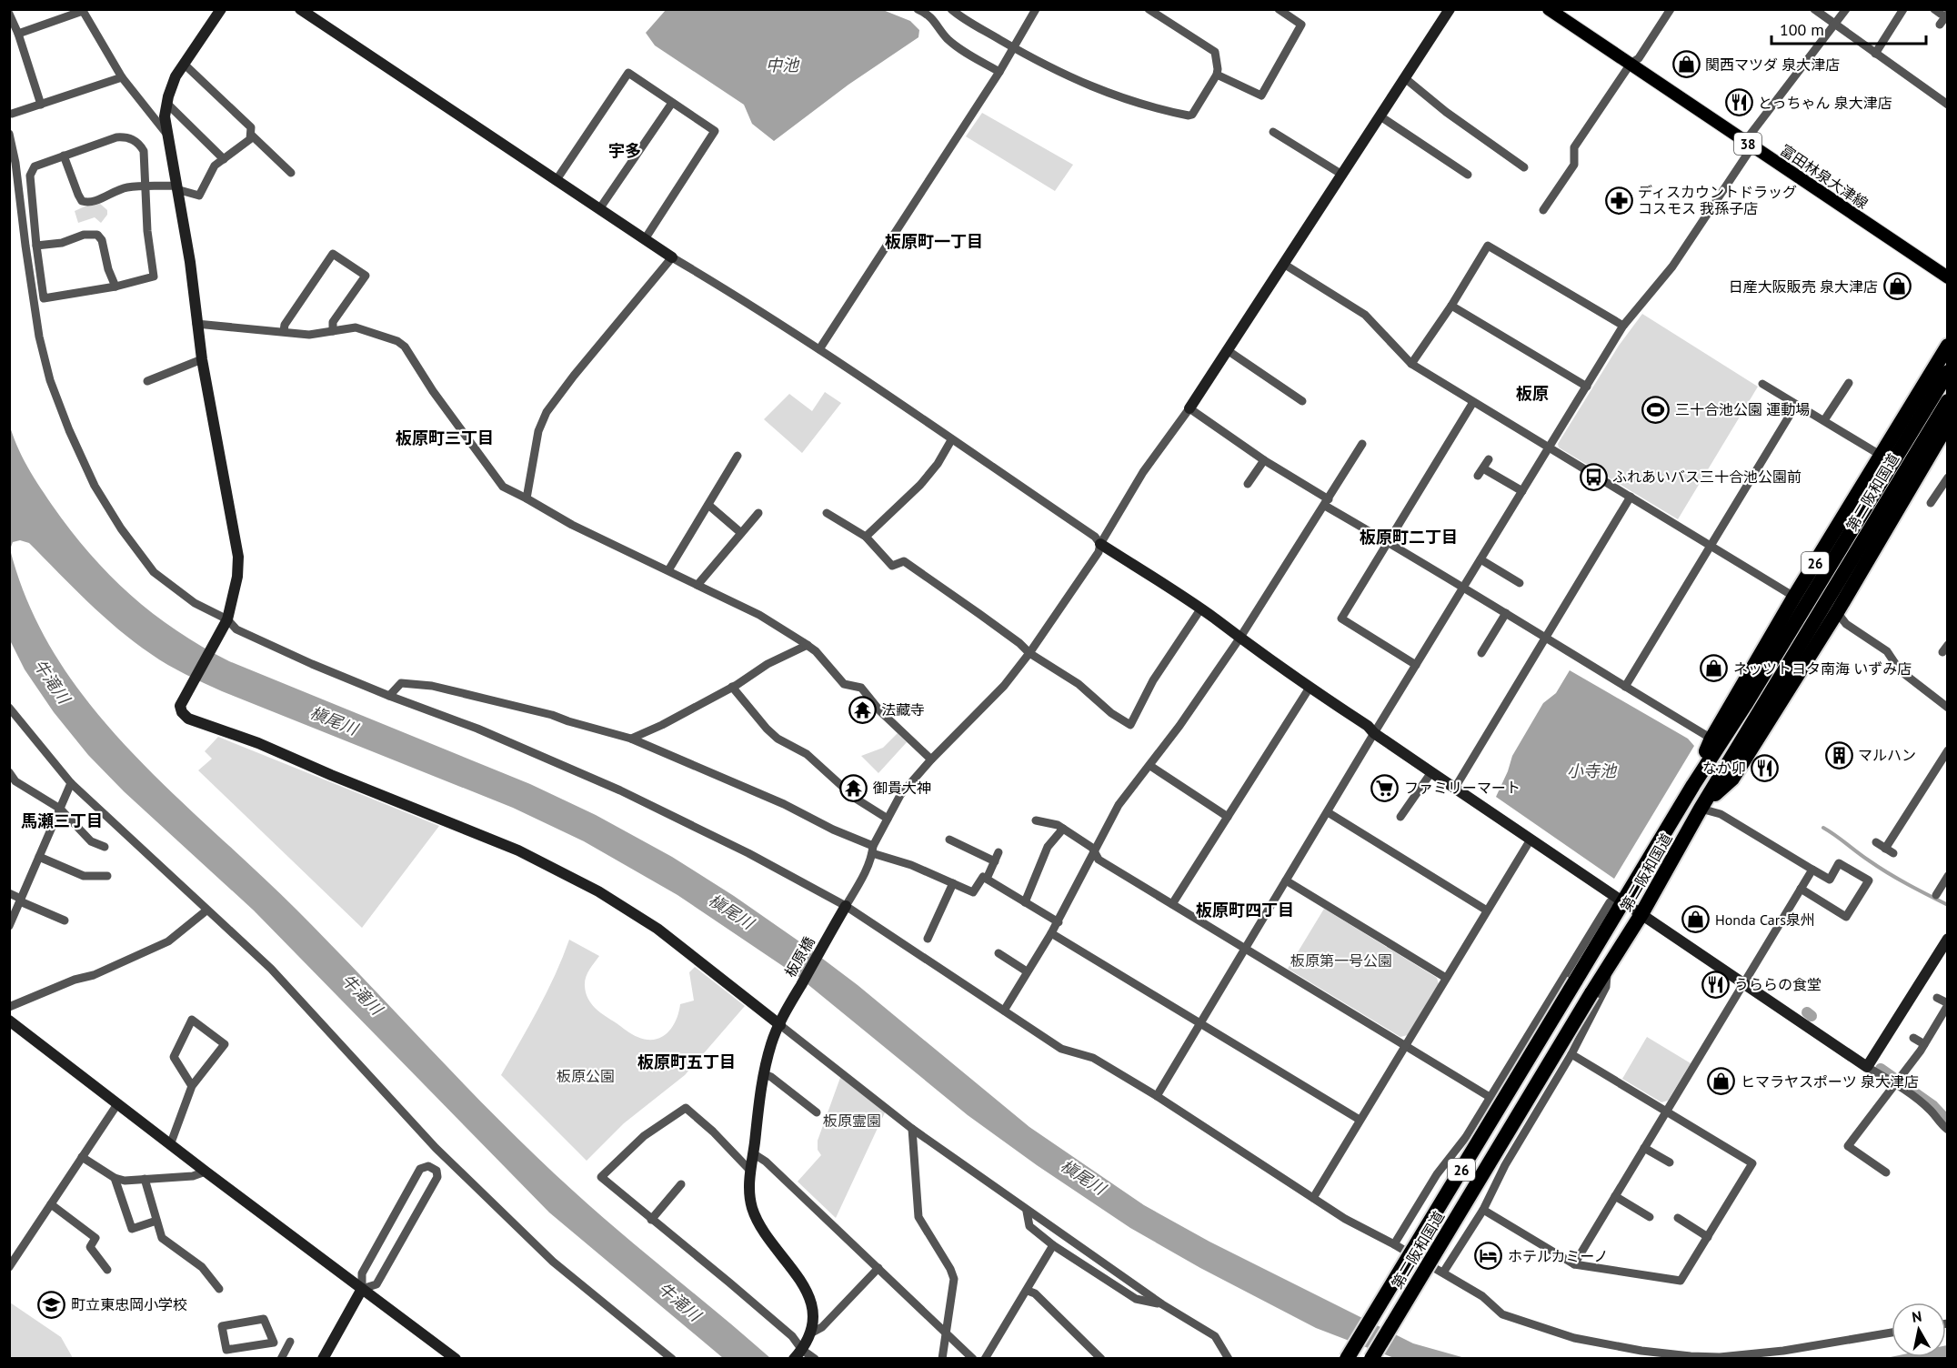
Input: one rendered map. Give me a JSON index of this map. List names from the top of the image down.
{
  "streets": {
    "highway": ["第二阪和国道", "26"],
    "main road": ["38", "富田林泉大津線"],
    "street": ["板原橋"]
  },
  "crossings": [
    ["第二阪和国道", "26"]
  ],
  "districts": [
    "宇多",
    "板原町一丁目",
    "板原",
    "板原町三丁目",
    "板原町二丁目",
    "馬瀬三丁目",
    "板原町四丁目",
    "板原町五丁目"
  ],
  "water": [
    "中池",
    "牛滝川",
    "槇尾川",
    "小寺池"
  ],
  "parks": ["板原第一号公園", "板原公園", "板原霊園"],
  "places": {
    "shop": [
      "関西マツダ 泉大津店",
      "日産大阪販売 泉大津店",
      "ネッツトヨタ南海 いずみ店",
      "Honda Cars泉州",
      "ヒマラヤスポーツ 泉大津店"
    ],
    "restaurant": ["とっちゃん 泉大津店", "なか卯", "うららの食堂"],
    "pharmacy": ["ディスカウントドラッグ コスモス 我孫子店"],
    "sports": ["三十合池公園 運動場"],
    "bus stop": ["ふれあいバス三十合池公園前"],
    "temple": ["法藏寺", "御貴大神"],
    "building": ["マルハン"],
    "supermarket": ["ファミリーマート"],
    "hotel": ["ホテルカミーノ"],
    "school or university": ["町立東忠岡小学校"]
  },
  "scale_bar": "100 m",
  "north": "top"
}
